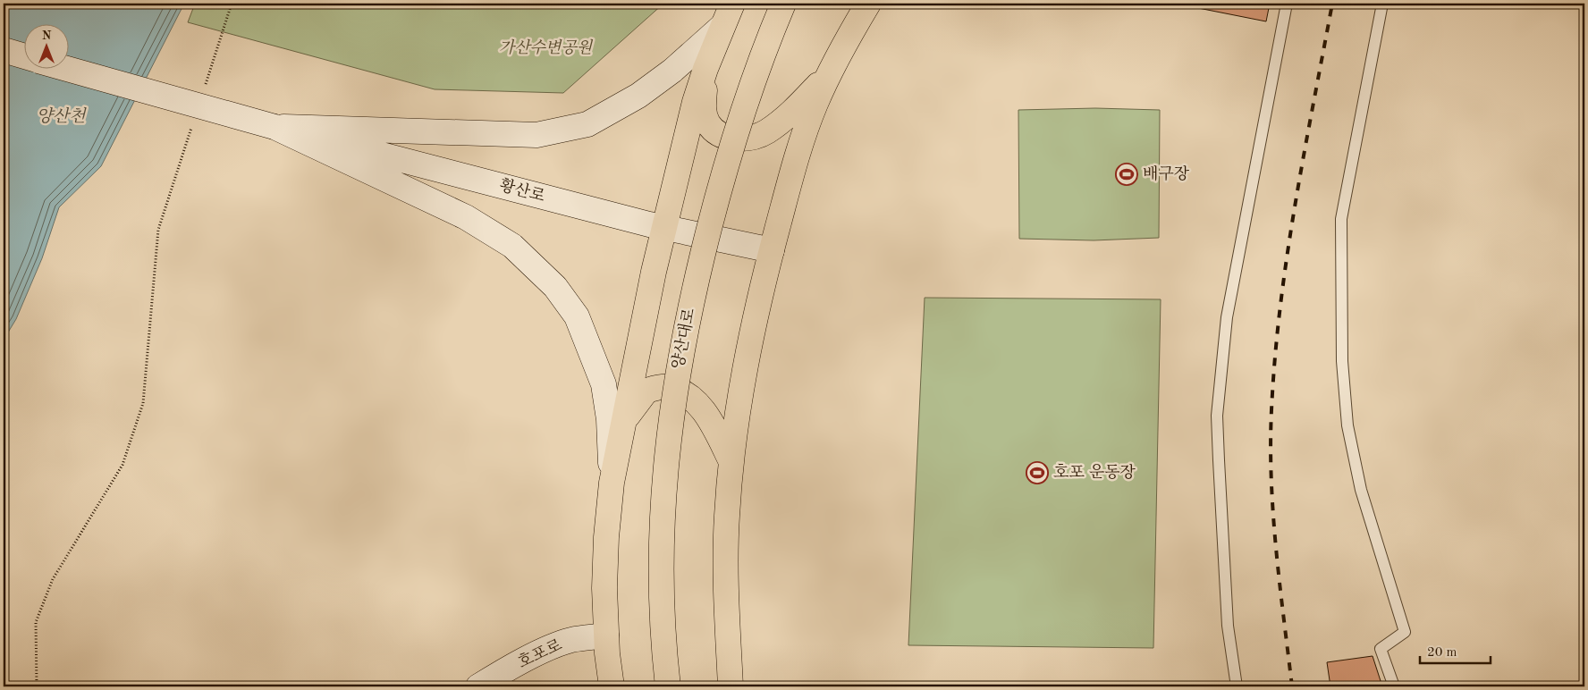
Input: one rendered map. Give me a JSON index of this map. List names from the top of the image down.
{
  "streets": {
    "main road": ["황산로", "양산대로", "호포로"]
  },
  "water": ["양산천"],
  "parks": ["가산수변공원"],
  "places": {
    "sports": ["배구장", "호포 운동장"]
  },
  "scale_bar": "20 m",
  "north": "top"
}
